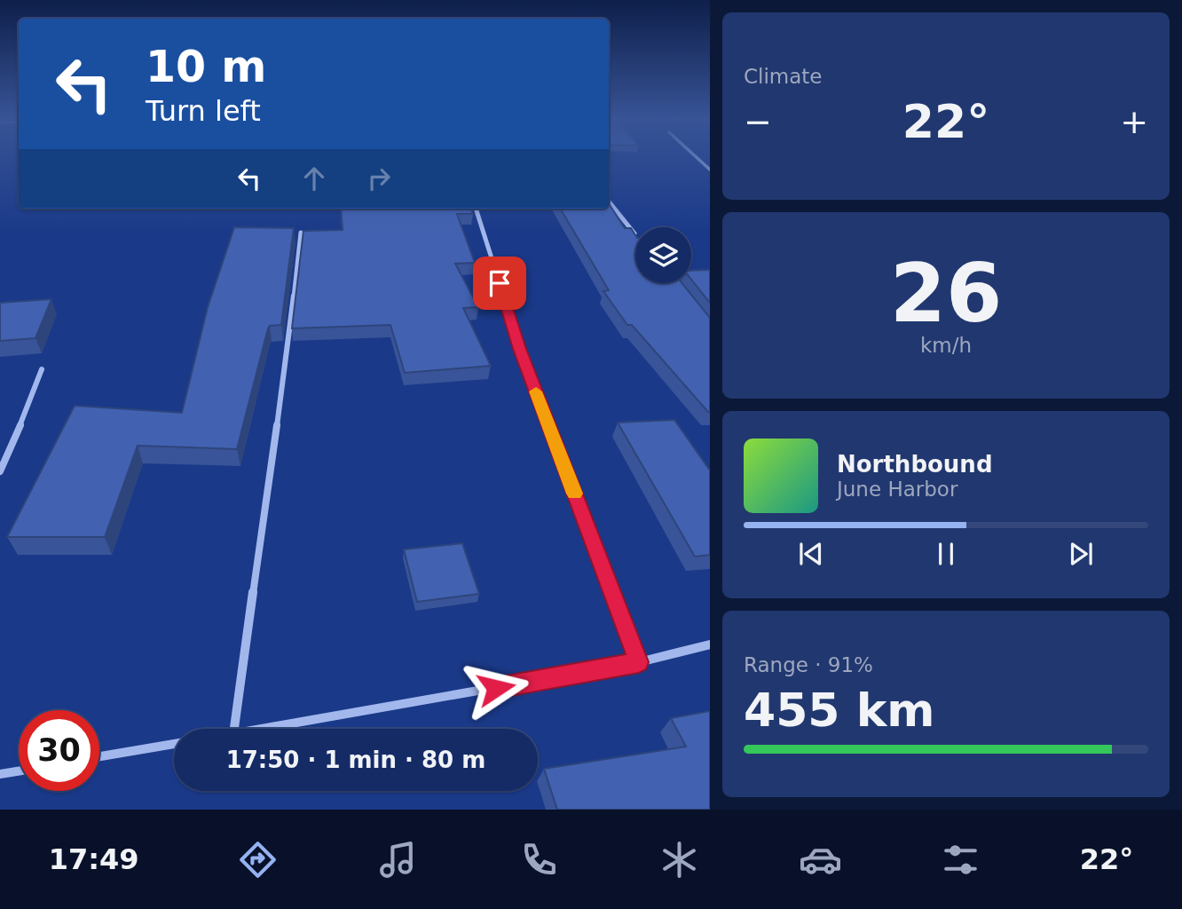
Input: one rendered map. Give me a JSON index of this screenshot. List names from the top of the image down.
{
  "page": {
    "tile": [
      "Climate",
      ["26", "km/h"],
      ["Range · 91%", "455 km"]
    ],
    "turn": ["10 m", "Turn left"],
    "heat": ["−", "22°", "+"],
    "song": ["Northbound", "June Harbor"],
    "limit": "30",
    "trip": "17:50 · 1 min · 80 m",
    "tabs": ["17:49", "22°"]
  }
}
